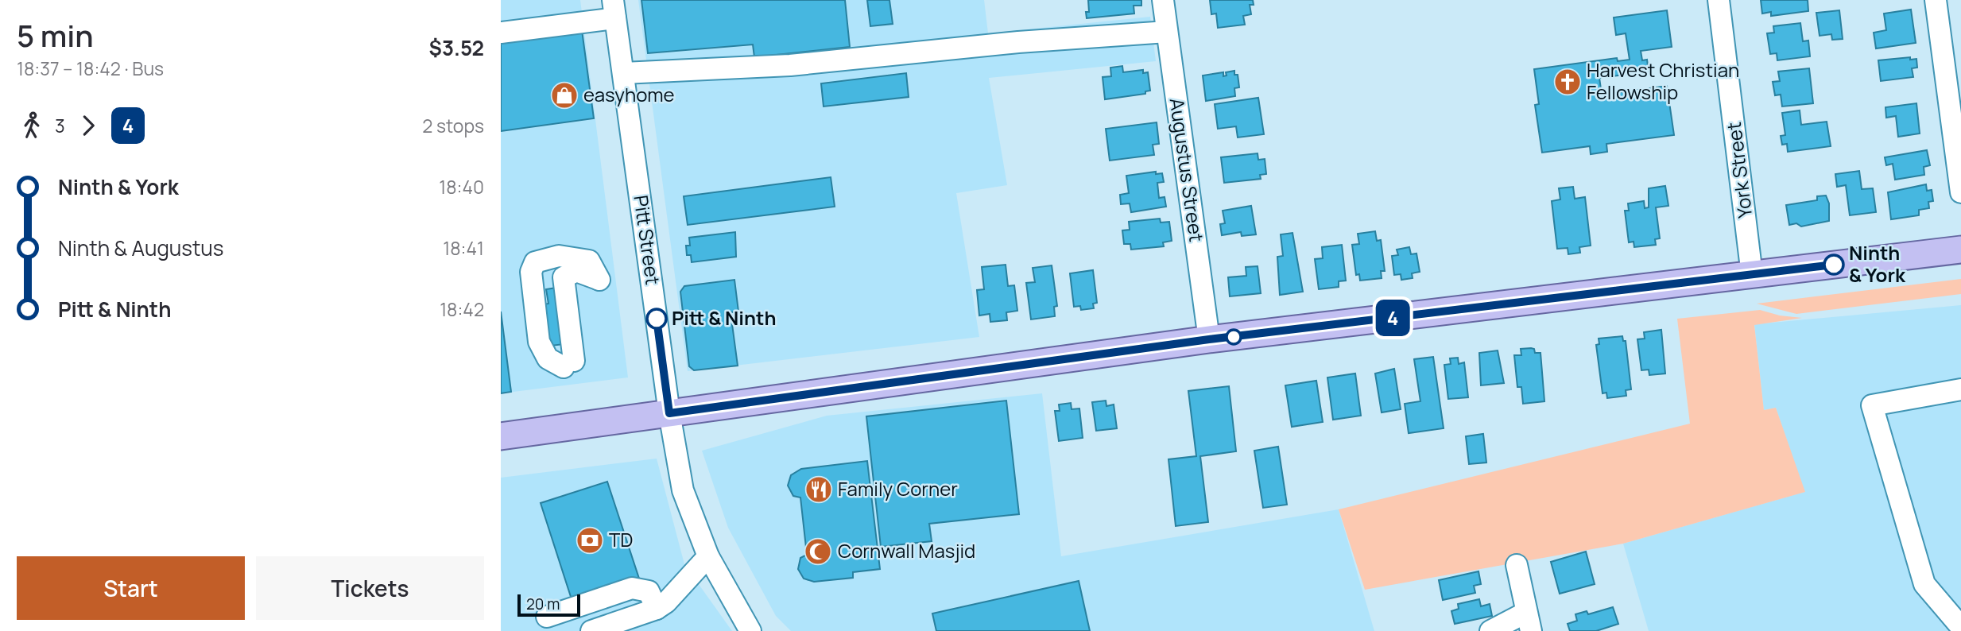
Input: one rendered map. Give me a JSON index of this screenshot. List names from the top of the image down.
{
  "streets": {
    "street": ["Augustus Street", "York Street", "Pitt Street"]
  },
  "places": {
    "church": ["Harvest Christian Fellowship"],
    "shop": ["easyhome"],
    "other": ["Ninth & York", "Pitt & Ninth"],
    "restaurant": ["Family Corner"],
    "bank": ["TD"],
    "mosque": ["Cornwall Masjid"]
  },
  "lines": ["bus line 4"],
  "scale_bar": "20 m",
  "page": {
    "heading": ["5 min", "18:37 – 18:42 · Bus", "$3.52"],
    "on_map": "4",
    "legs": ["3", "4", "2 stops"],
    "list": [
      {
        "name": "Ninth & York",
        "value": "18:40"
      },
      {
        "name": "Ninth & Augustus",
        "value": "18:41"
      },
      {
        "name": "Pitt & Ninth",
        "value": "18:42"
      }
    ],
    "buttons": ["Start", "Tickets"],
    "scale": "20 m"
  }
}
